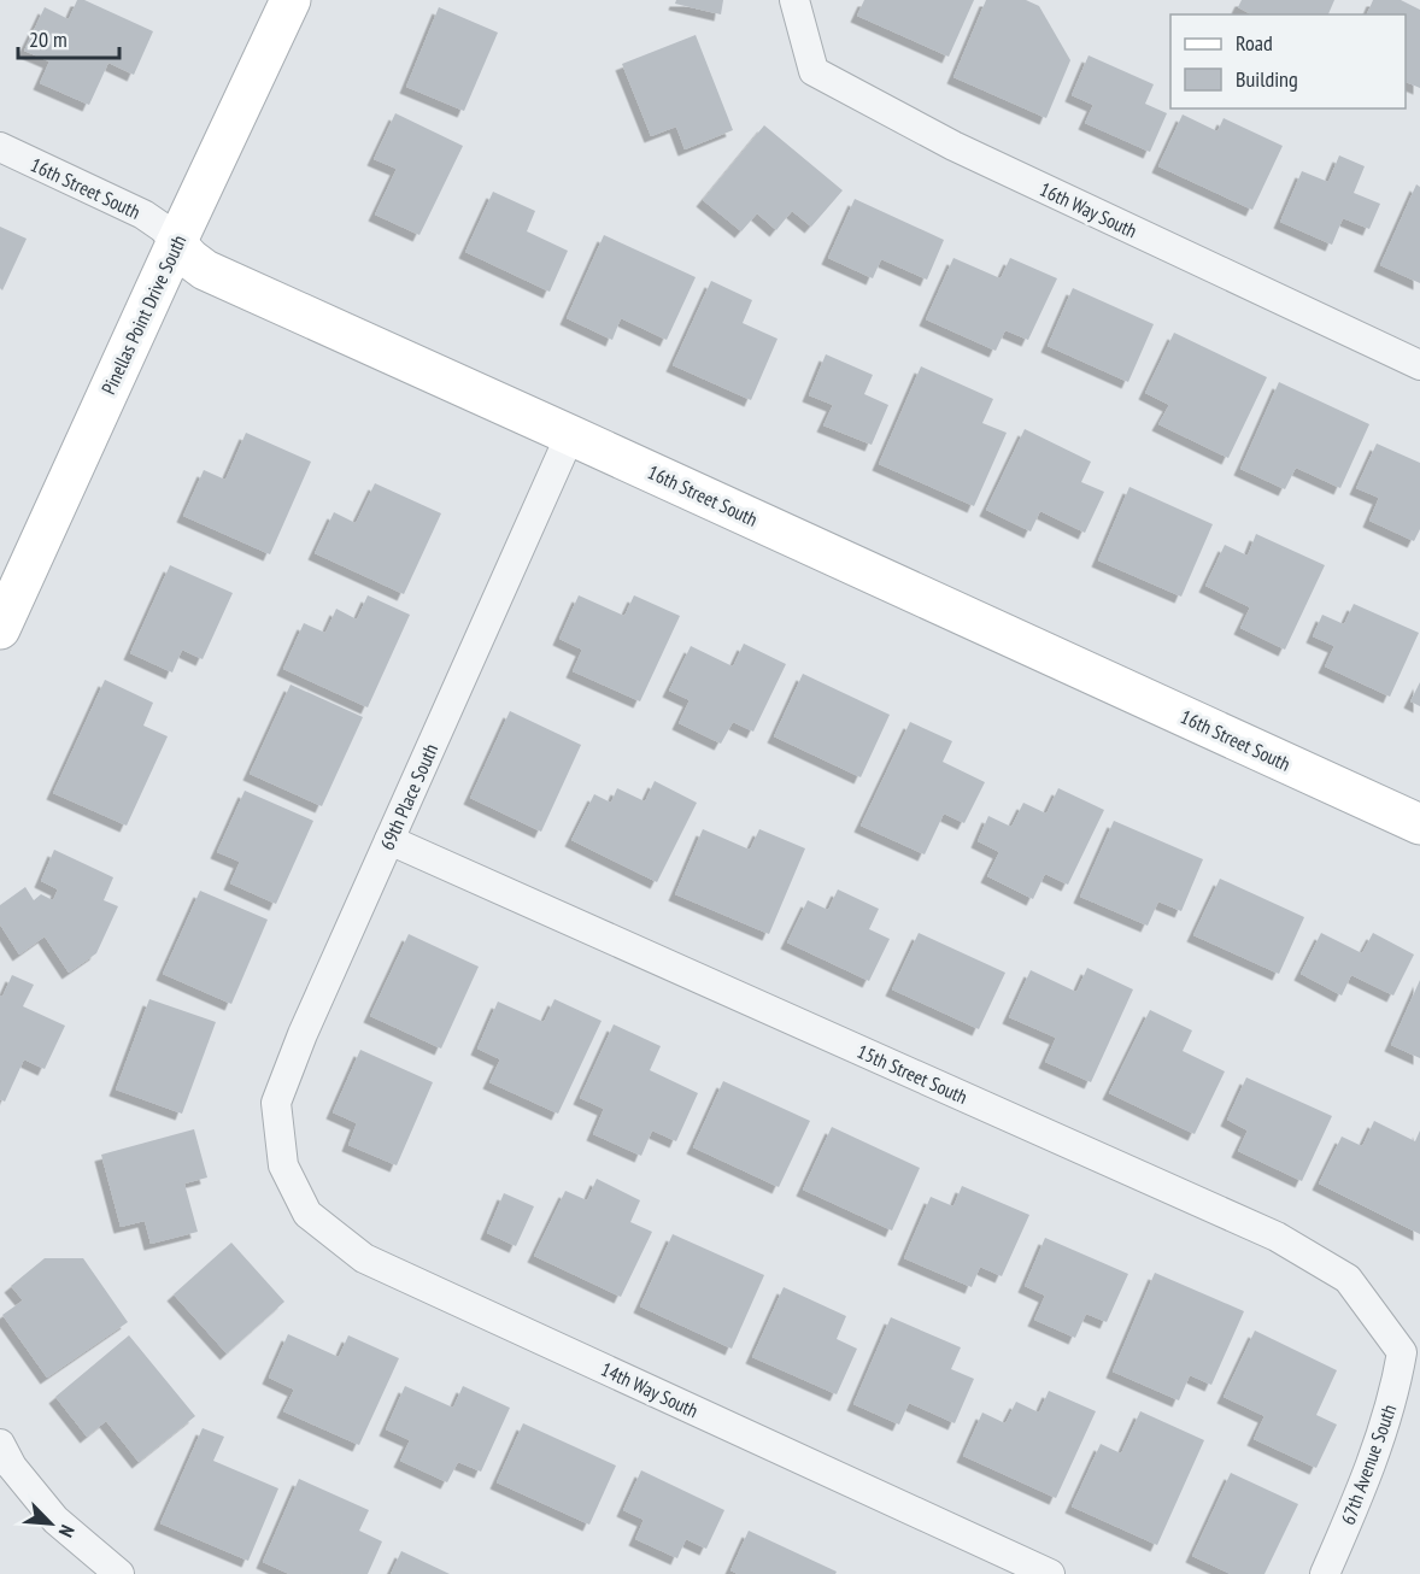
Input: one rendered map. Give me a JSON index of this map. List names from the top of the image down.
{
  "streets": {
    "street": [
      "16th Street South",
      "16th Way South",
      "Pinellas Point Drive South",
      "69th Place South",
      "15th Street South",
      "14th Way South",
      "67th Avenue South"
    ]
  },
  "crossings": [
    ["16th Street South", "Pinellas Point Drive South"],
    ["16th Street South", "69th Place South"],
    ["69th Place South", "15th Street South"],
    ["69th Place South", "14th Way South"],
    ["15th Street South", "67th Avenue South"]
  ],
  "legend": ["Road", "Building"],
  "scale_bar": "20 m",
  "north": "bottom right"
}
